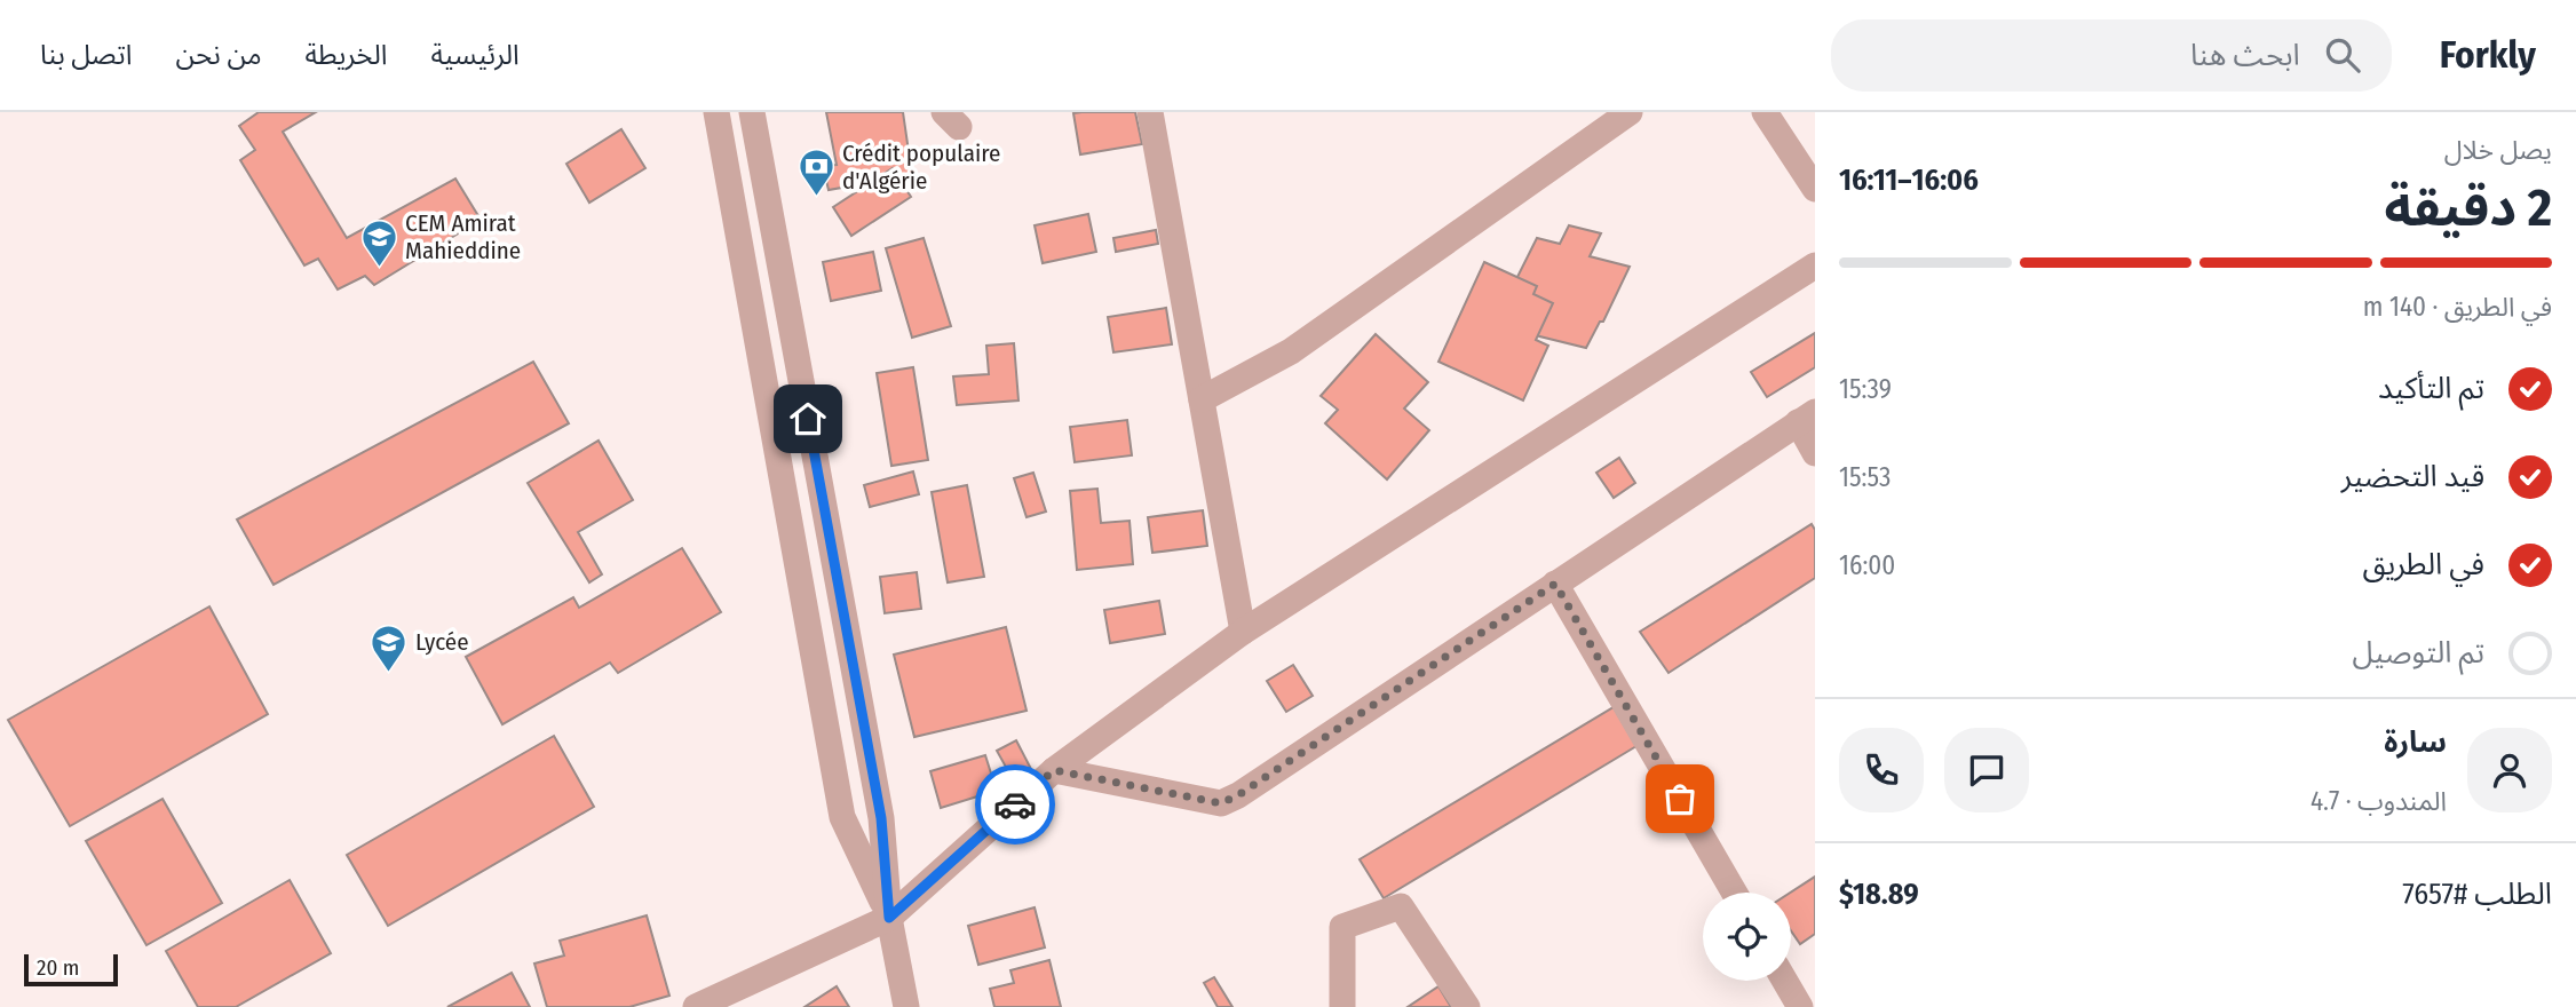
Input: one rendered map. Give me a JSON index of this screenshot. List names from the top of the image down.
{
  "places": {
    "bank": ["Crédit populaire d'Algérie"],
    "school or university": ["CEM Amirat Mahieddine", "Lycée"]
  },
  "scale_bar": "20 m",
  "page": {
    "header": "Forkly",
    "search": "ابحث هنا",
    "nav": [
      "الرئيسية",
      "الخريطة",
      "من نحن",
      "اتصل بنا"
    ],
    "heading": ["2 دقيقة", "يصل خلال", "16:06–16:11"],
    "panel": [
      "سارة",
      "المندوب · 4.7",
      "الطلب #7657",
      "$18.89"
    ],
    "bar": "في الطريق · 140 m",
    "list": [
      ["تم التأكيد", "15:39"],
      ["قيد التحضير", "15:53"],
      ["في الطريق", "16:00"],
      "تم التوصيل"
    ],
    "scale": "20 m"
  }
}
